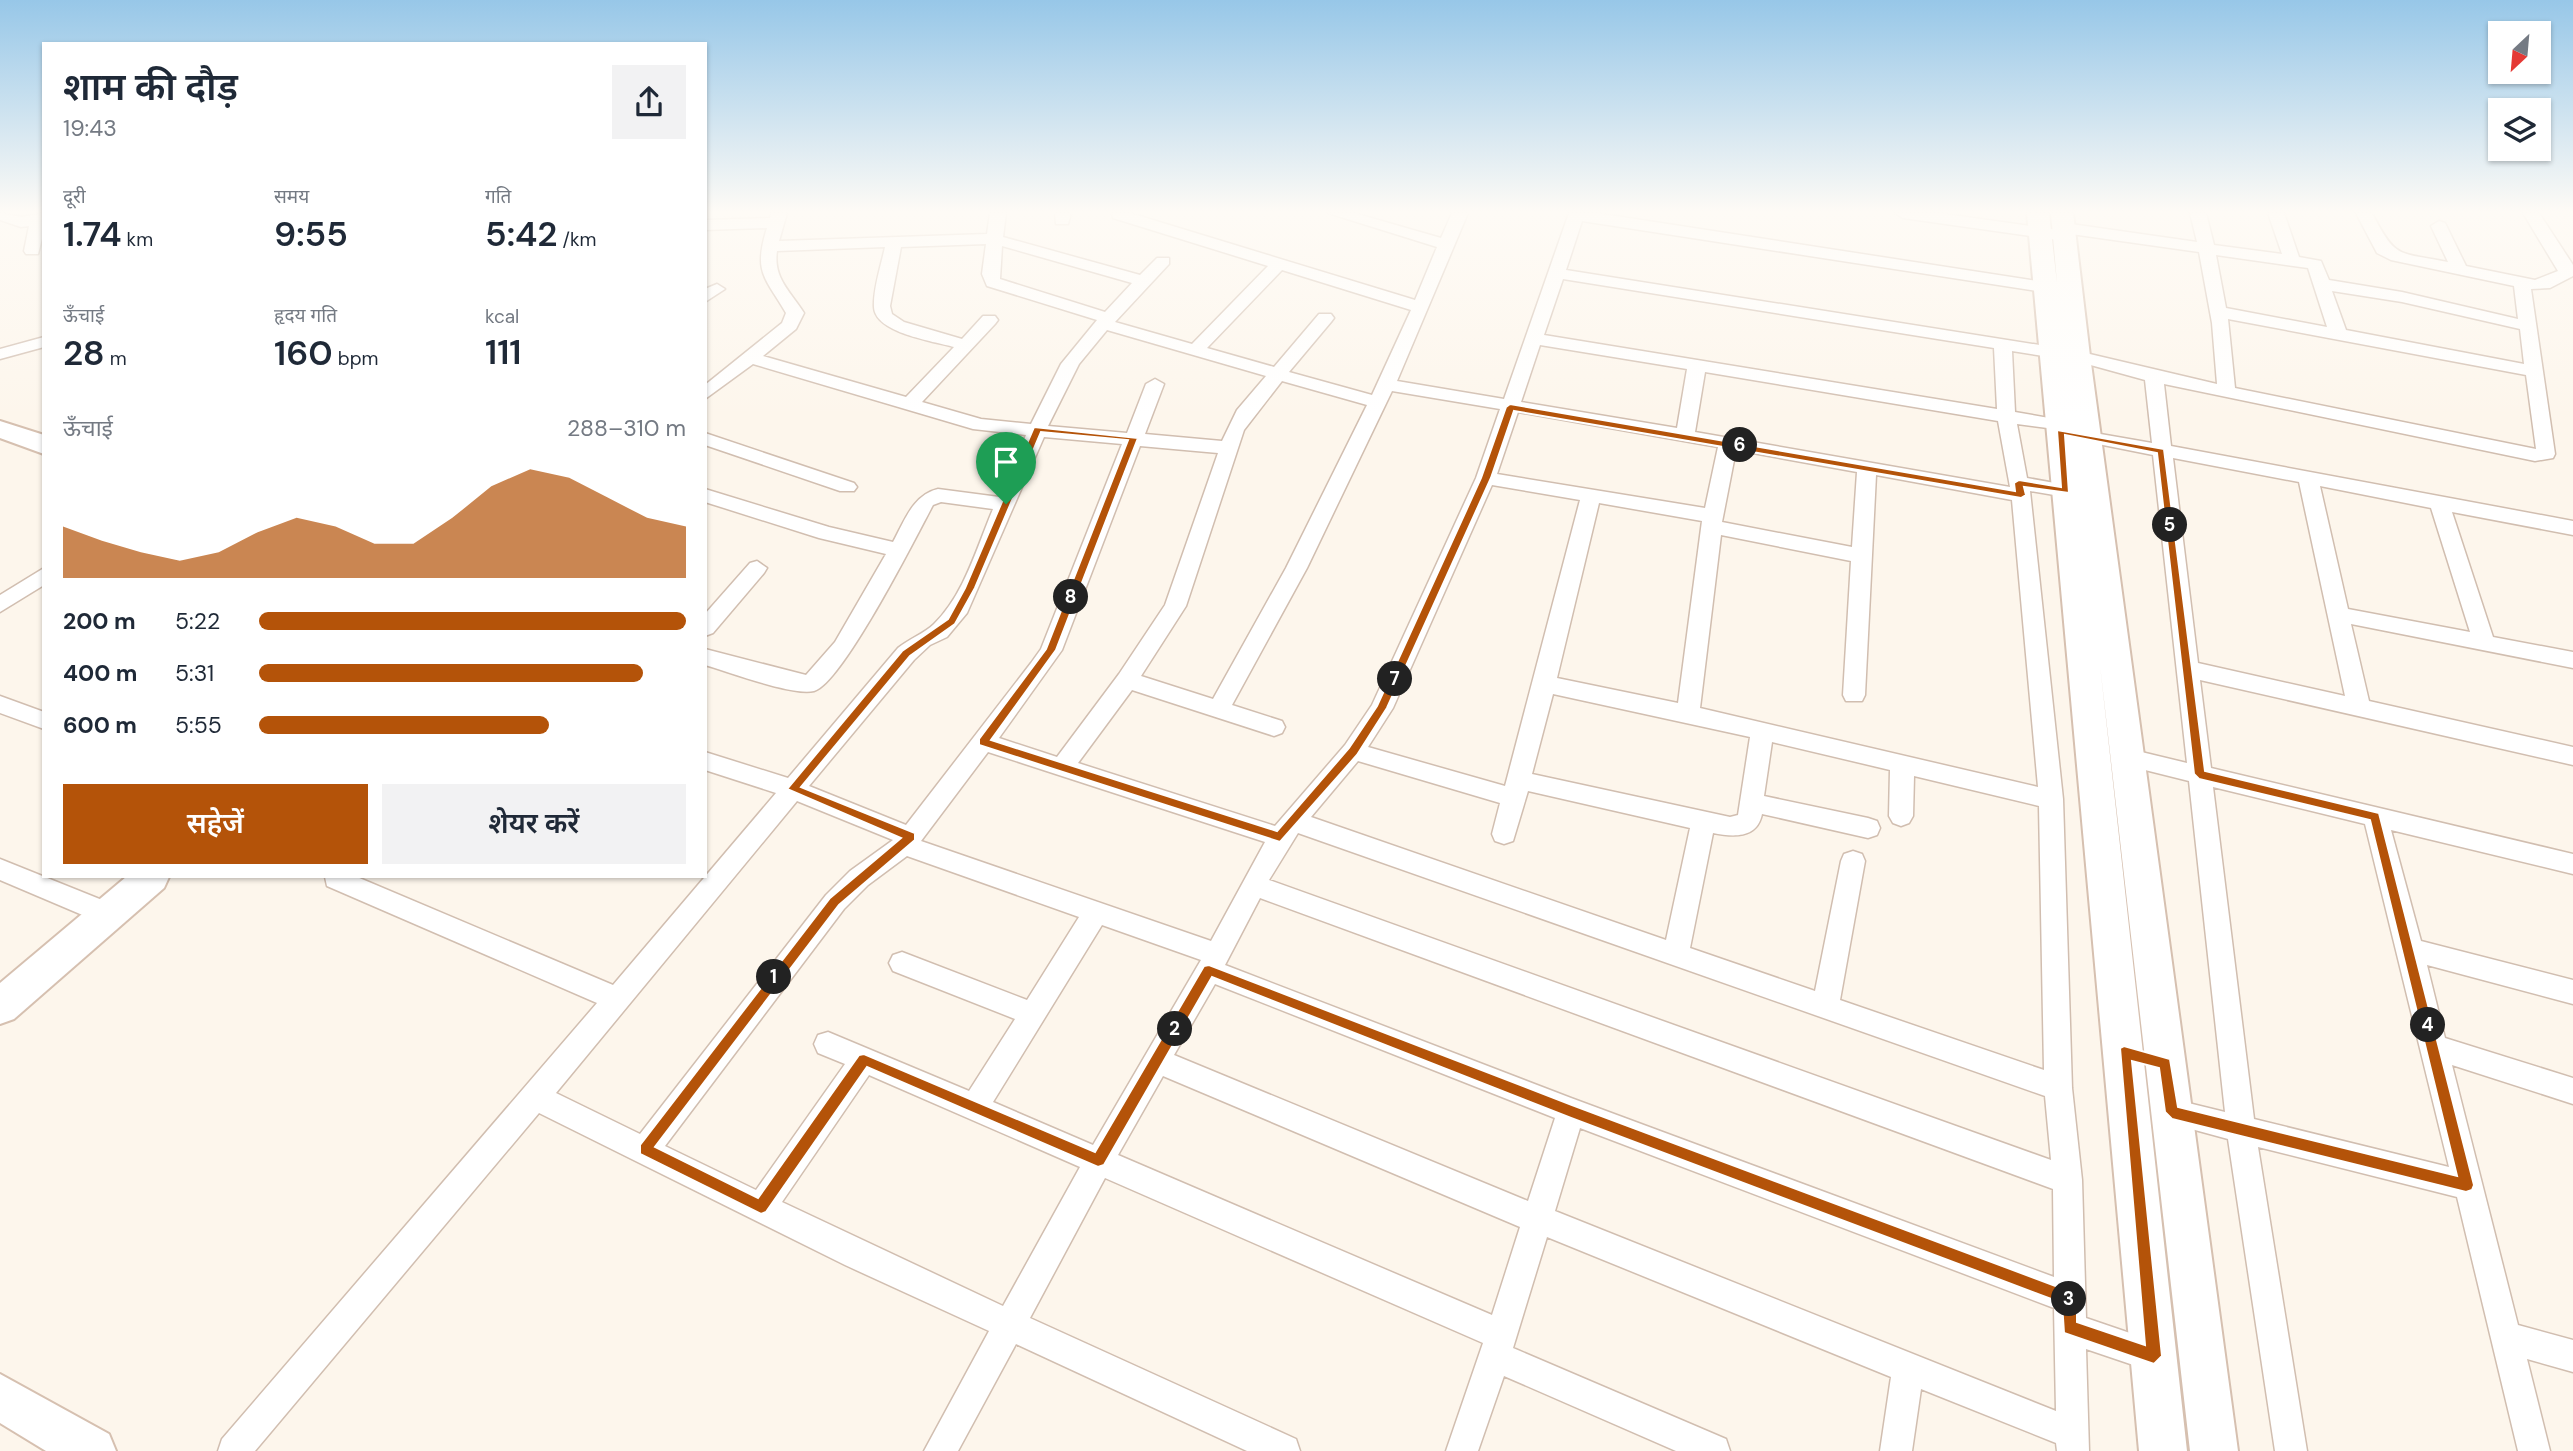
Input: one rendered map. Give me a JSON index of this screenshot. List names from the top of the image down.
{
  "north": "bottom left",
  "page": {
    "heading": ["शाम की दौड़", "19:43"],
    "stats": [
      ["दूरी", "1.74 km"],
      ["समय", "9:55"],
      ["गति", "5:42 /km"],
      ["ऊँचाई", "28 m"],
      ["हृदय गति", "160 bpm"],
      ["kcal", "111"]
    ],
    "chart": ["ऊँचाई", "288–310 m"],
    "pins": [
      "6",
      "5",
      "8",
      "7",
      "1",
      "4",
      "2",
      "3"
    ],
    "list": [
      {
        "name": "200 m",
        "note": "5:22"
      },
      {
        "name": "400 m",
        "note": "5:31"
      },
      {
        "name": "600 m",
        "note": "5:55"
      }
    ],
    "buttons": ["सहेजें", "शेयर करें"]
  }
}
